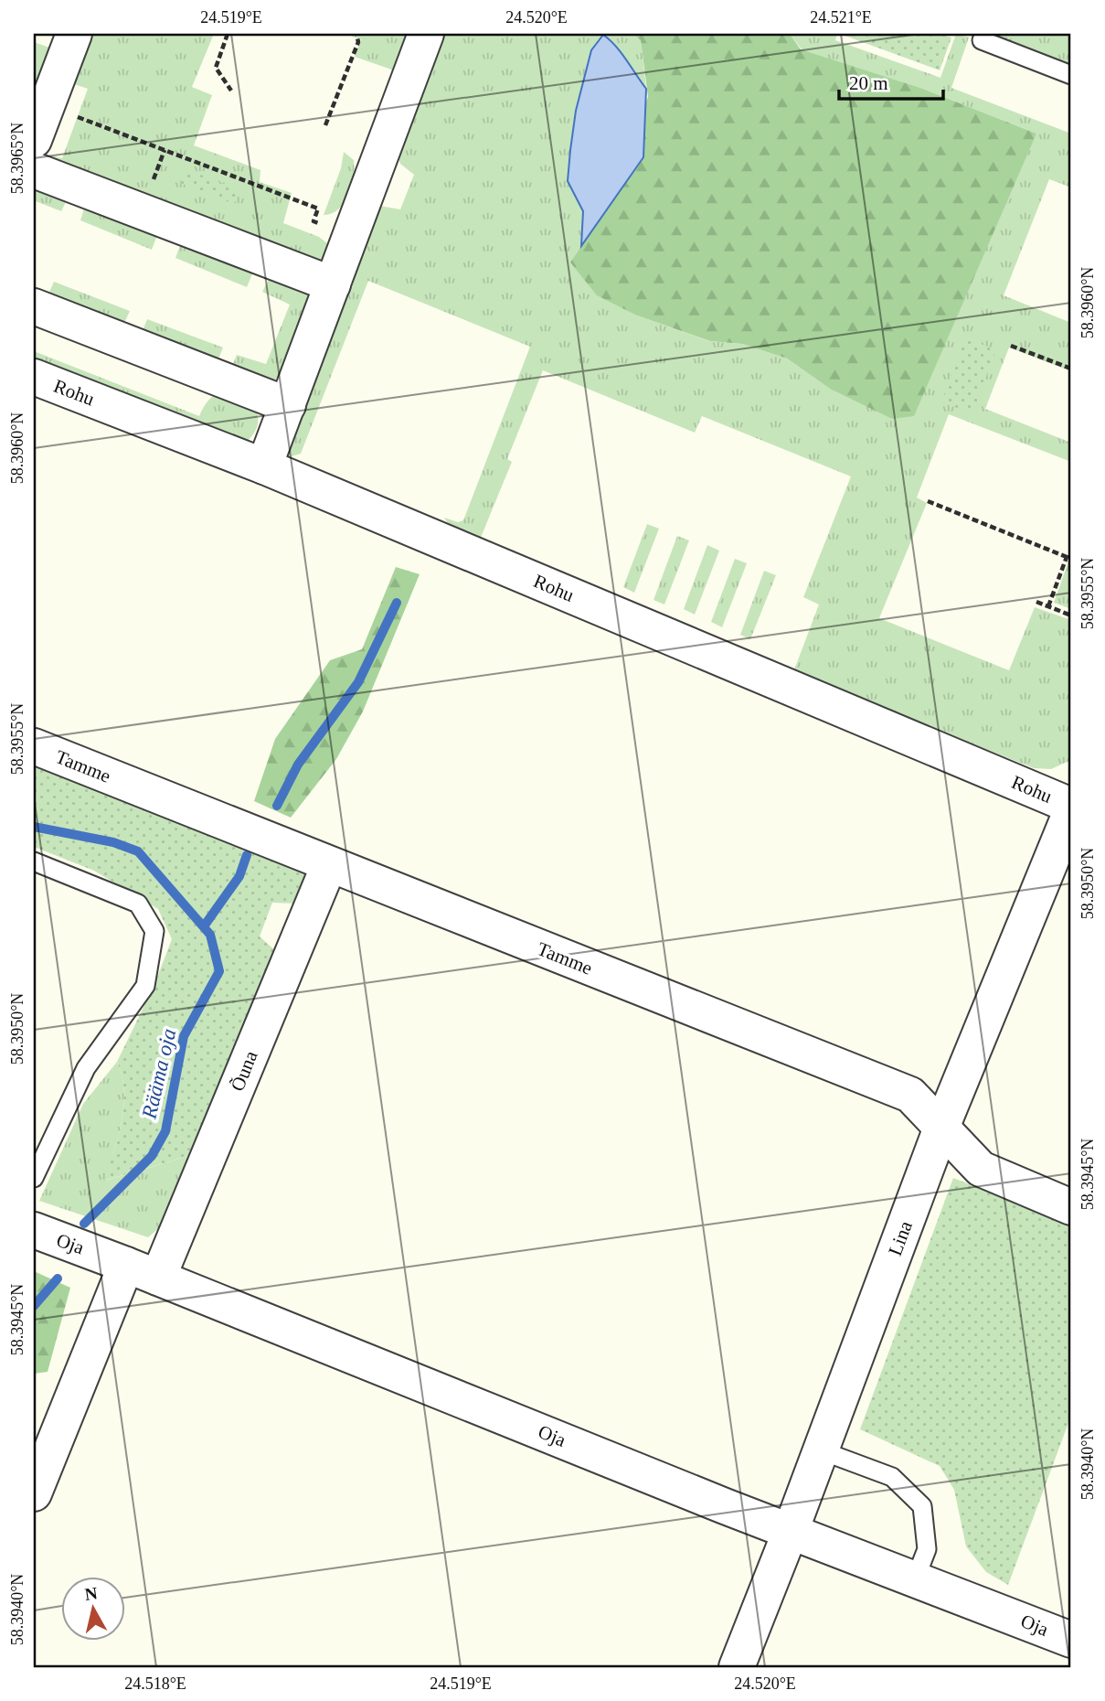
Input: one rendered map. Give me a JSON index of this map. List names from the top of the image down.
{
  "streets": {
    "street": [
      "Rohu",
      "Tamme",
      "Õuna",
      "Lina",
      "Oja"
    ]
  },
  "crossings": [
    ["Tamme", "Õuna"],
    ["Tamme", "Lina"],
    ["Õuna", "Oja"],
    ["Lina", "Oja"]
  ],
  "water": ["Rääma oja"],
  "scale_bar": "20 m",
  "north": "top",
  "coordinates": [
    "24.519°E",
    "24.520°E",
    "24.521°E",
    "58.3965°N",
    "58.3960°N",
    "58.3955°N",
    "58.3950°N",
    "58.3945°N",
    "58.3940°N",
    "24.518°E"
  ]
}
